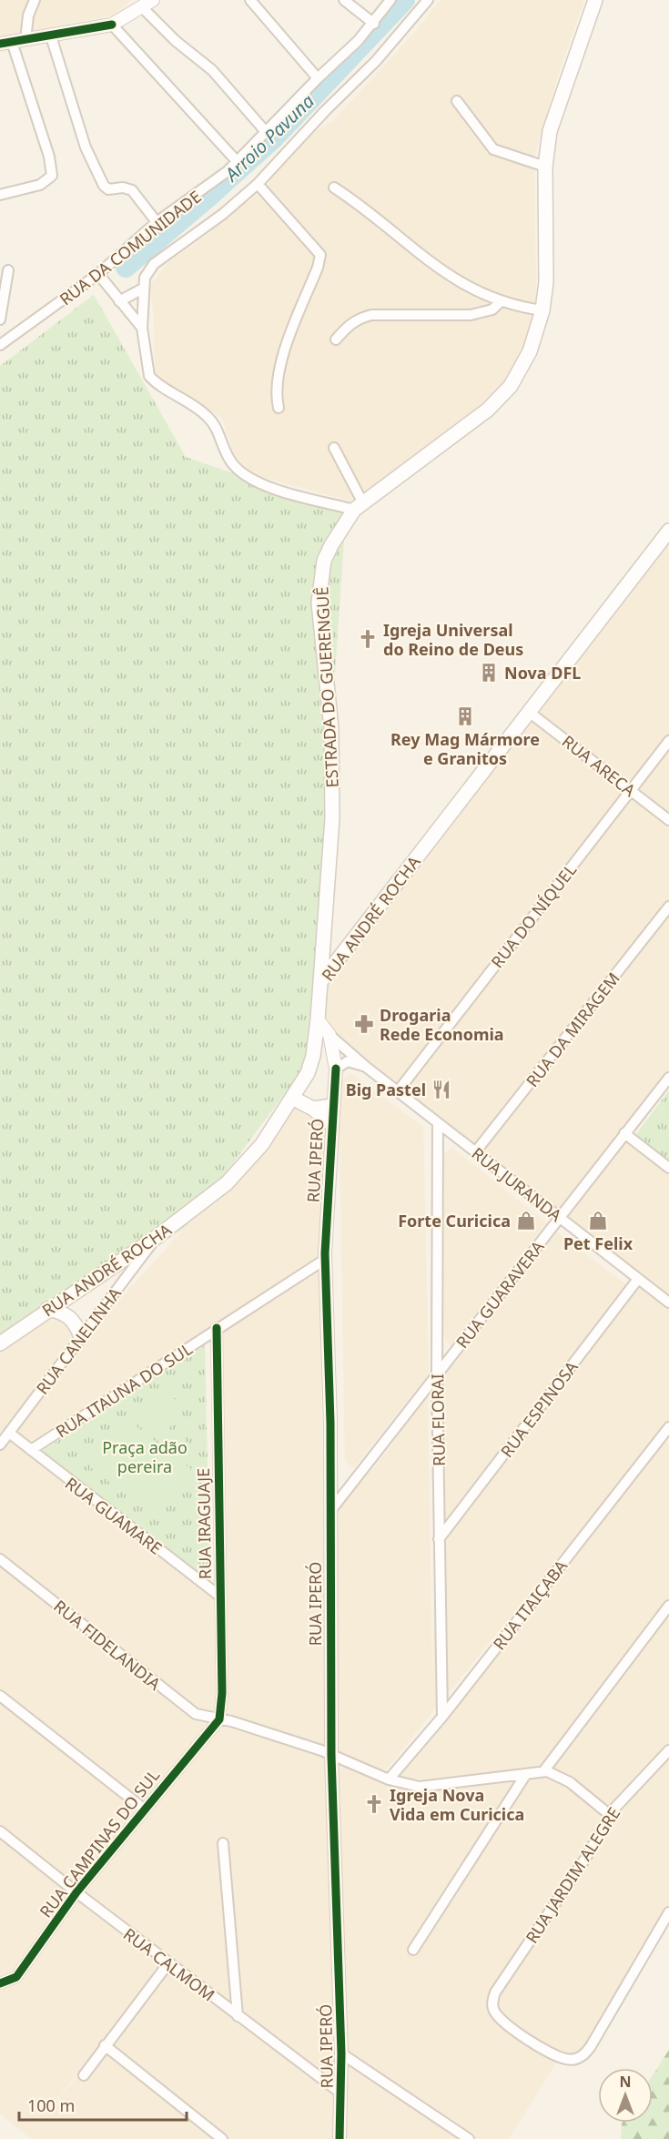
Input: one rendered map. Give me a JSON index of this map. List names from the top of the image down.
{
  "streets": {
    "main road": ["ESTRADA DO GUERENGUÊ", "RUA ANDRÉ ROCHA"],
    "street": [
      "RUA DA COMUNIDADE",
      "RUA ARECA",
      "RUA DO NÍQUEL",
      "RUA DA MIRAGEM",
      "RUA IPERÓ",
      "RUA JURANDA",
      "RUA GUARAVERA",
      "RUA CANELINHA",
      "RUA ITAUNA DO SUL",
      "RUA ESPINOSA",
      "RUA FLORAI",
      "RUA GUAMARE",
      "RUA IRAGUAJE",
      "RUA ITAIÇABA",
      "RUA FIDELANDIA",
      "RUA CAMPINAS DO SUL",
      "RUA JARDIM ALEGRE",
      "RUA CALMOM"
    ]
  },
  "crossings": [
    ["ESTRADA DO GUERENGUÊ", "RUA ANDRÉ ROCHA"],
    ["RUA ARECA", "RUA DO NÍQUEL"],
    ["RUA ARECA", "RUA ANDRÉ ROCHA"],
    ["RUA DO NÍQUEL", "RUA JURANDA"],
    ["RUA ANDRÉ ROCHA", "RUA JURANDA"],
    ["RUA ANDRÉ ROCHA", "RUA CANELINHA"],
    ["RUA DA MIRAGEM", "RUA JURANDA"],
    ["RUA IPERÓ", "RUA JURANDA"],
    ["RUA IPERÓ", "RUA GUARAVERA"],
    ["RUA IPERÓ", "RUA ITAUNA DO SUL"],
    ["RUA IPERÓ", "RUA CALMOM"],
    ["RUA JURANDA", "RUA GUARAVERA"],
    ["RUA JURANDA", "RUA ESPINOSA"],
    ["RUA JURANDA", "RUA FLORAI"],
    ["RUA GUARAVERA", "RUA FLORAI"],
    ["RUA CANELINHA", "RUA GUAMARE"],
    ["RUA ITAUNA DO SUL", "RUA GUAMARE"],
    ["RUA ITAUNA DO SUL", "RUA IRAGUAJE"],
    ["RUA ESPINOSA", "RUA FLORAI"],
    ["RUA FLORAI", "RUA ITAIÇABA"],
    ["RUA GUAMARE", "RUA IRAGUAJE"],
    ["RUA IRAGUAJE", "RUA FIDELANDIA"],
    ["RUA IRAGUAJE", "RUA CAMPINAS DO SUL"],
    ["RUA FIDELANDIA", "RUA CAMPINAS DO SUL"],
    ["RUA CAMPINAS DO SUL", "RUA CALMOM"]
  ],
  "water": ["Arroio Pavuna"],
  "parks": ["Praça adão pereira"],
  "places": {
    "church": ["Igreja Universal do Reino de Deus", "Igreja Nova Vida em Curicica"],
    "building": ["Nova DFL", "Rey Mag Mármore e Granitos"],
    "pharmacy": ["Drogaria Rede Economia"],
    "restaurant": ["Big Pastel"],
    "shop": ["Forte Curicica", "Pet Felix"]
  },
  "scale_bar": "100 m",
  "north": "top"
}
